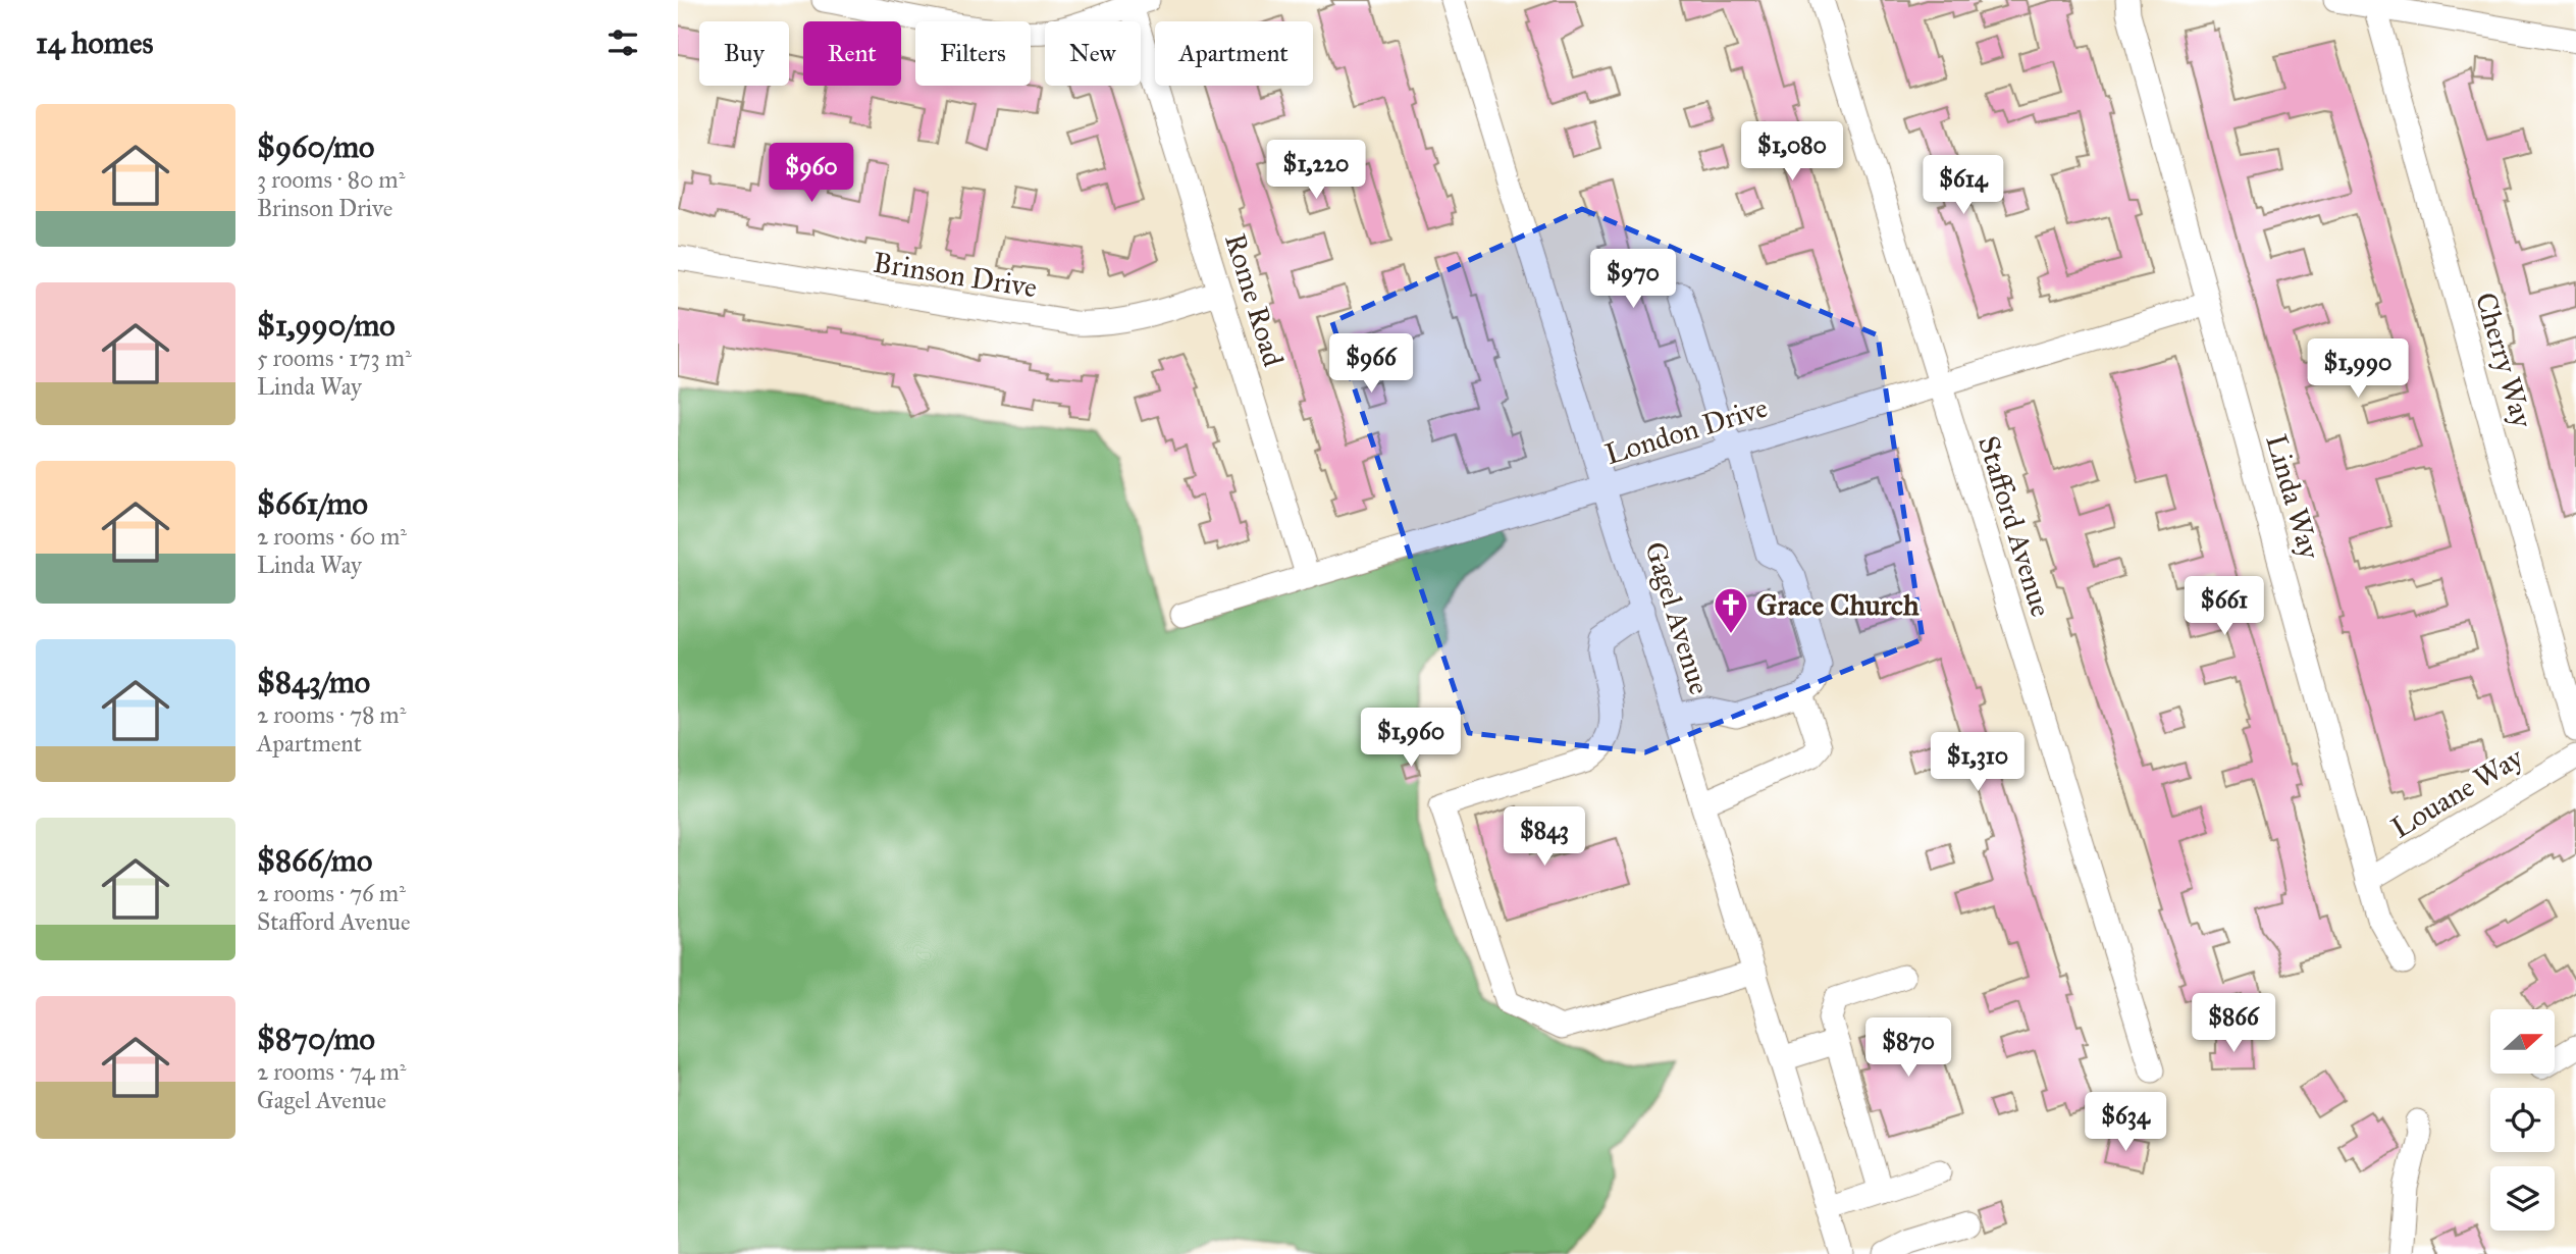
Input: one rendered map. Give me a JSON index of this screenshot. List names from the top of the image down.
{
  "streets": {
    "street": [
      "Brinson Drive",
      "Rome Road",
      "Cherry Way",
      "London Drive",
      "Linda Way",
      "Stafford Avenue",
      "Gagel Avenue",
      "Louane Way"
    ]
  },
  "crossings": [
    ["Brinson Drive", "Rome Road"],
    ["Rome Road", "London Drive"],
    ["London Drive", "Linda Way"],
    ["London Drive", "Stafford Avenue"],
    ["London Drive", "Gagel Avenue"],
    ["Linda Way", "Louane Way"]
  ],
  "places": {
    "church": ["Grace Church"]
  },
  "north": "right",
  "page": {
    "heading": "14 homes",
    "chip": [
      "Buy",
      "Rent",
      "Filters",
      "New",
      "Apartment"
    ],
    "list": [
      {
        "name": "$960/mo",
        "note": "3 rooms · 80 m² · Brinson Drive"
      },
      {
        "name": "$1,990/mo",
        "note": "5 rooms · 173 m² · Linda Way"
      },
      {
        "name": "$661/mo",
        "note": "2 rooms · 60 m² · Linda Way"
      },
      {
        "name": "$843/mo",
        "note": "2 rooms · 78 m² · Apartment"
      },
      {
        "name": "$866/mo",
        "note": "2 rooms · 76 m² · Stafford Avenue"
      },
      {
        "name": "$870/mo",
        "note": "2 rooms · 74 m² · Gagel Avenue"
      }
    ],
    "price": [
      "$1,080",
      "$1,220",
      "$960",
      "$614",
      "$970",
      "$966",
      "$1,990",
      "$661",
      "$1,960",
      "$1,310",
      "$843",
      "$866",
      "$870",
      "$634"
    ]
  }
}
